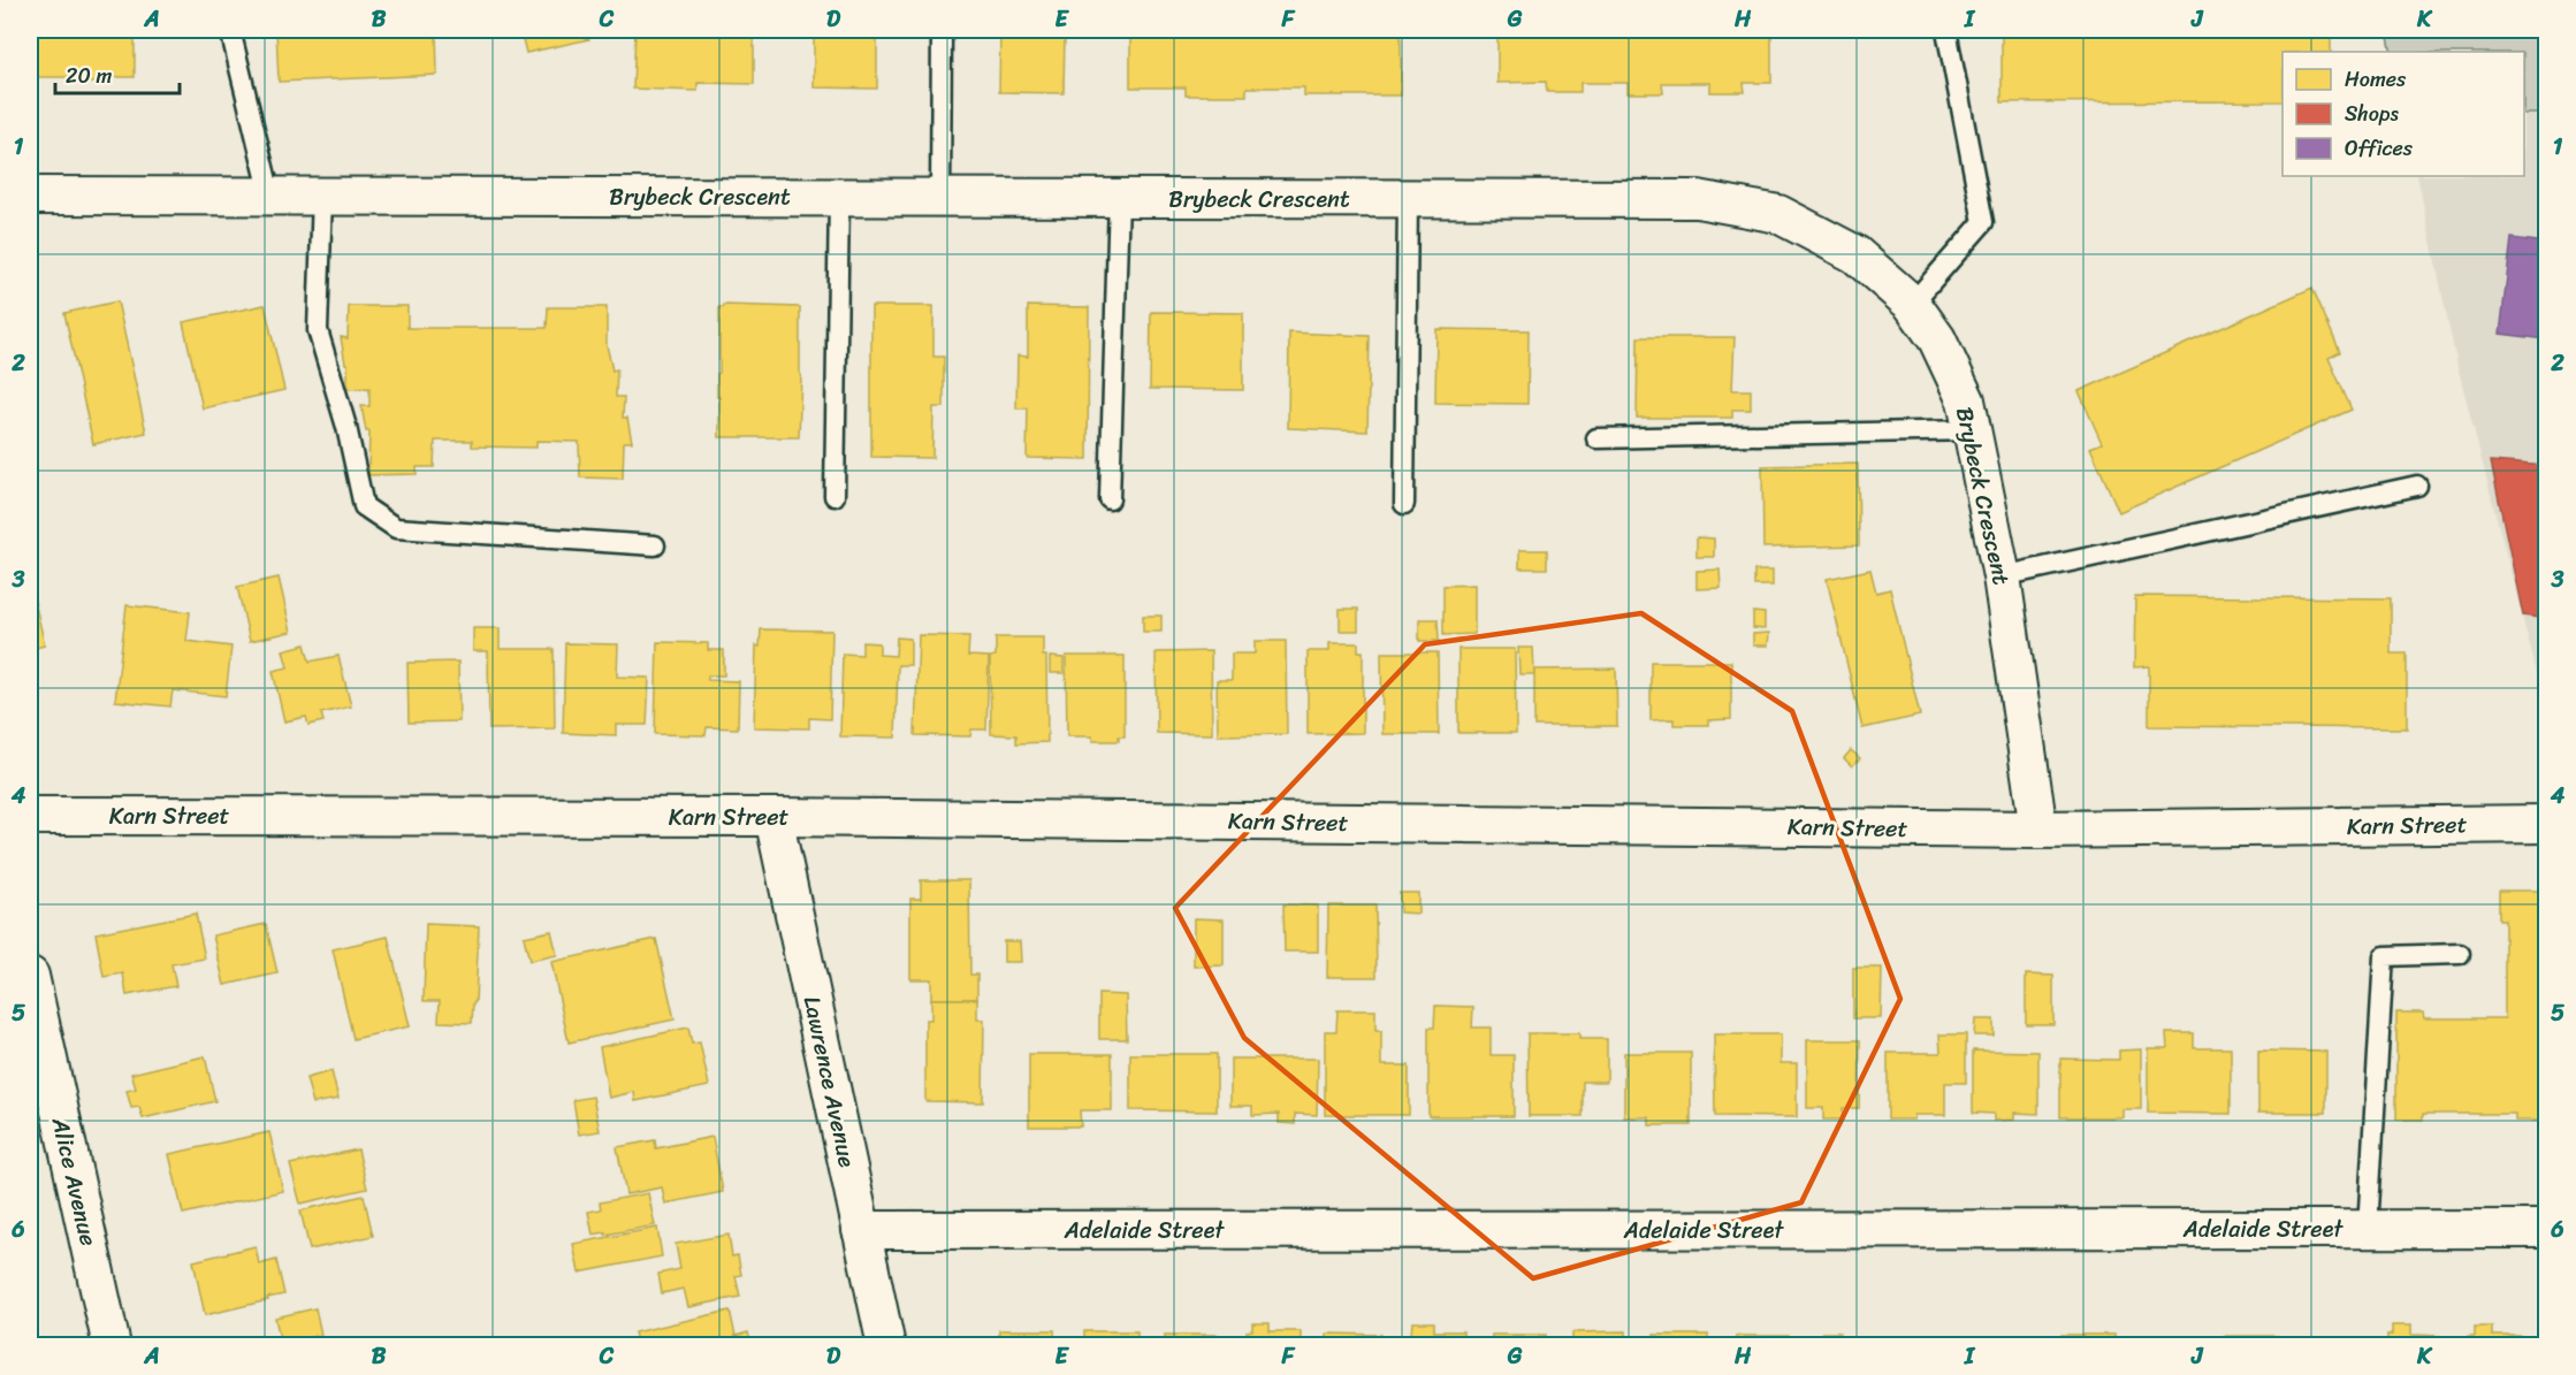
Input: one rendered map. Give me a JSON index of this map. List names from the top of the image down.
{
  "streets": {
    "street": [
      "Brybeck Crescent",
      "Karn Street",
      "Lawrence Avenue",
      "Alice Avenue",
      "Adelaide Street"
    ]
  },
  "crossings": [
    ["Brybeck Crescent", "Karn Street"],
    ["Karn Street", "Lawrence Avenue"],
    ["Lawrence Avenue", "Adelaide Street"]
  ],
  "legend": ["Homes", "Shops", "Offices"],
  "scale_bar": "20 m",
  "grid": {
    "columns": [
      "A",
      "B",
      "C",
      "D",
      "E",
      "F",
      "G",
      "H",
      "I",
      "J",
      "K"
    ],
    "rows": [
      "1",
      "2",
      "3",
      "4",
      "5",
      "6"
    ]
  }
}
